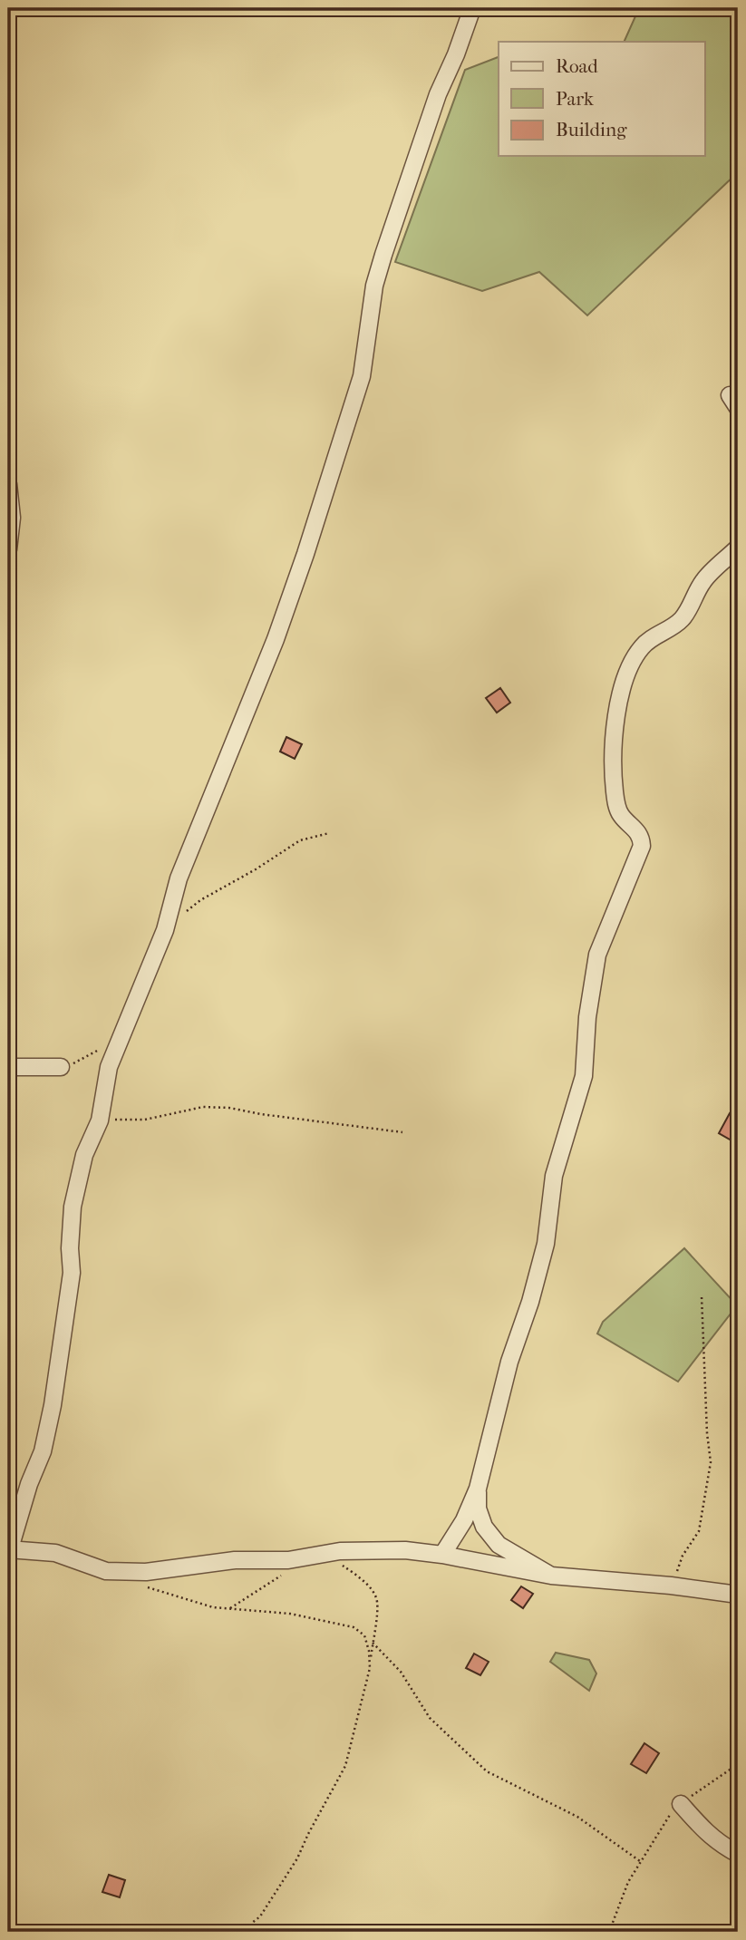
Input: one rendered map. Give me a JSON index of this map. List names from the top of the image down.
{
  "legend": ["Road", "Park", "Building"]
}
